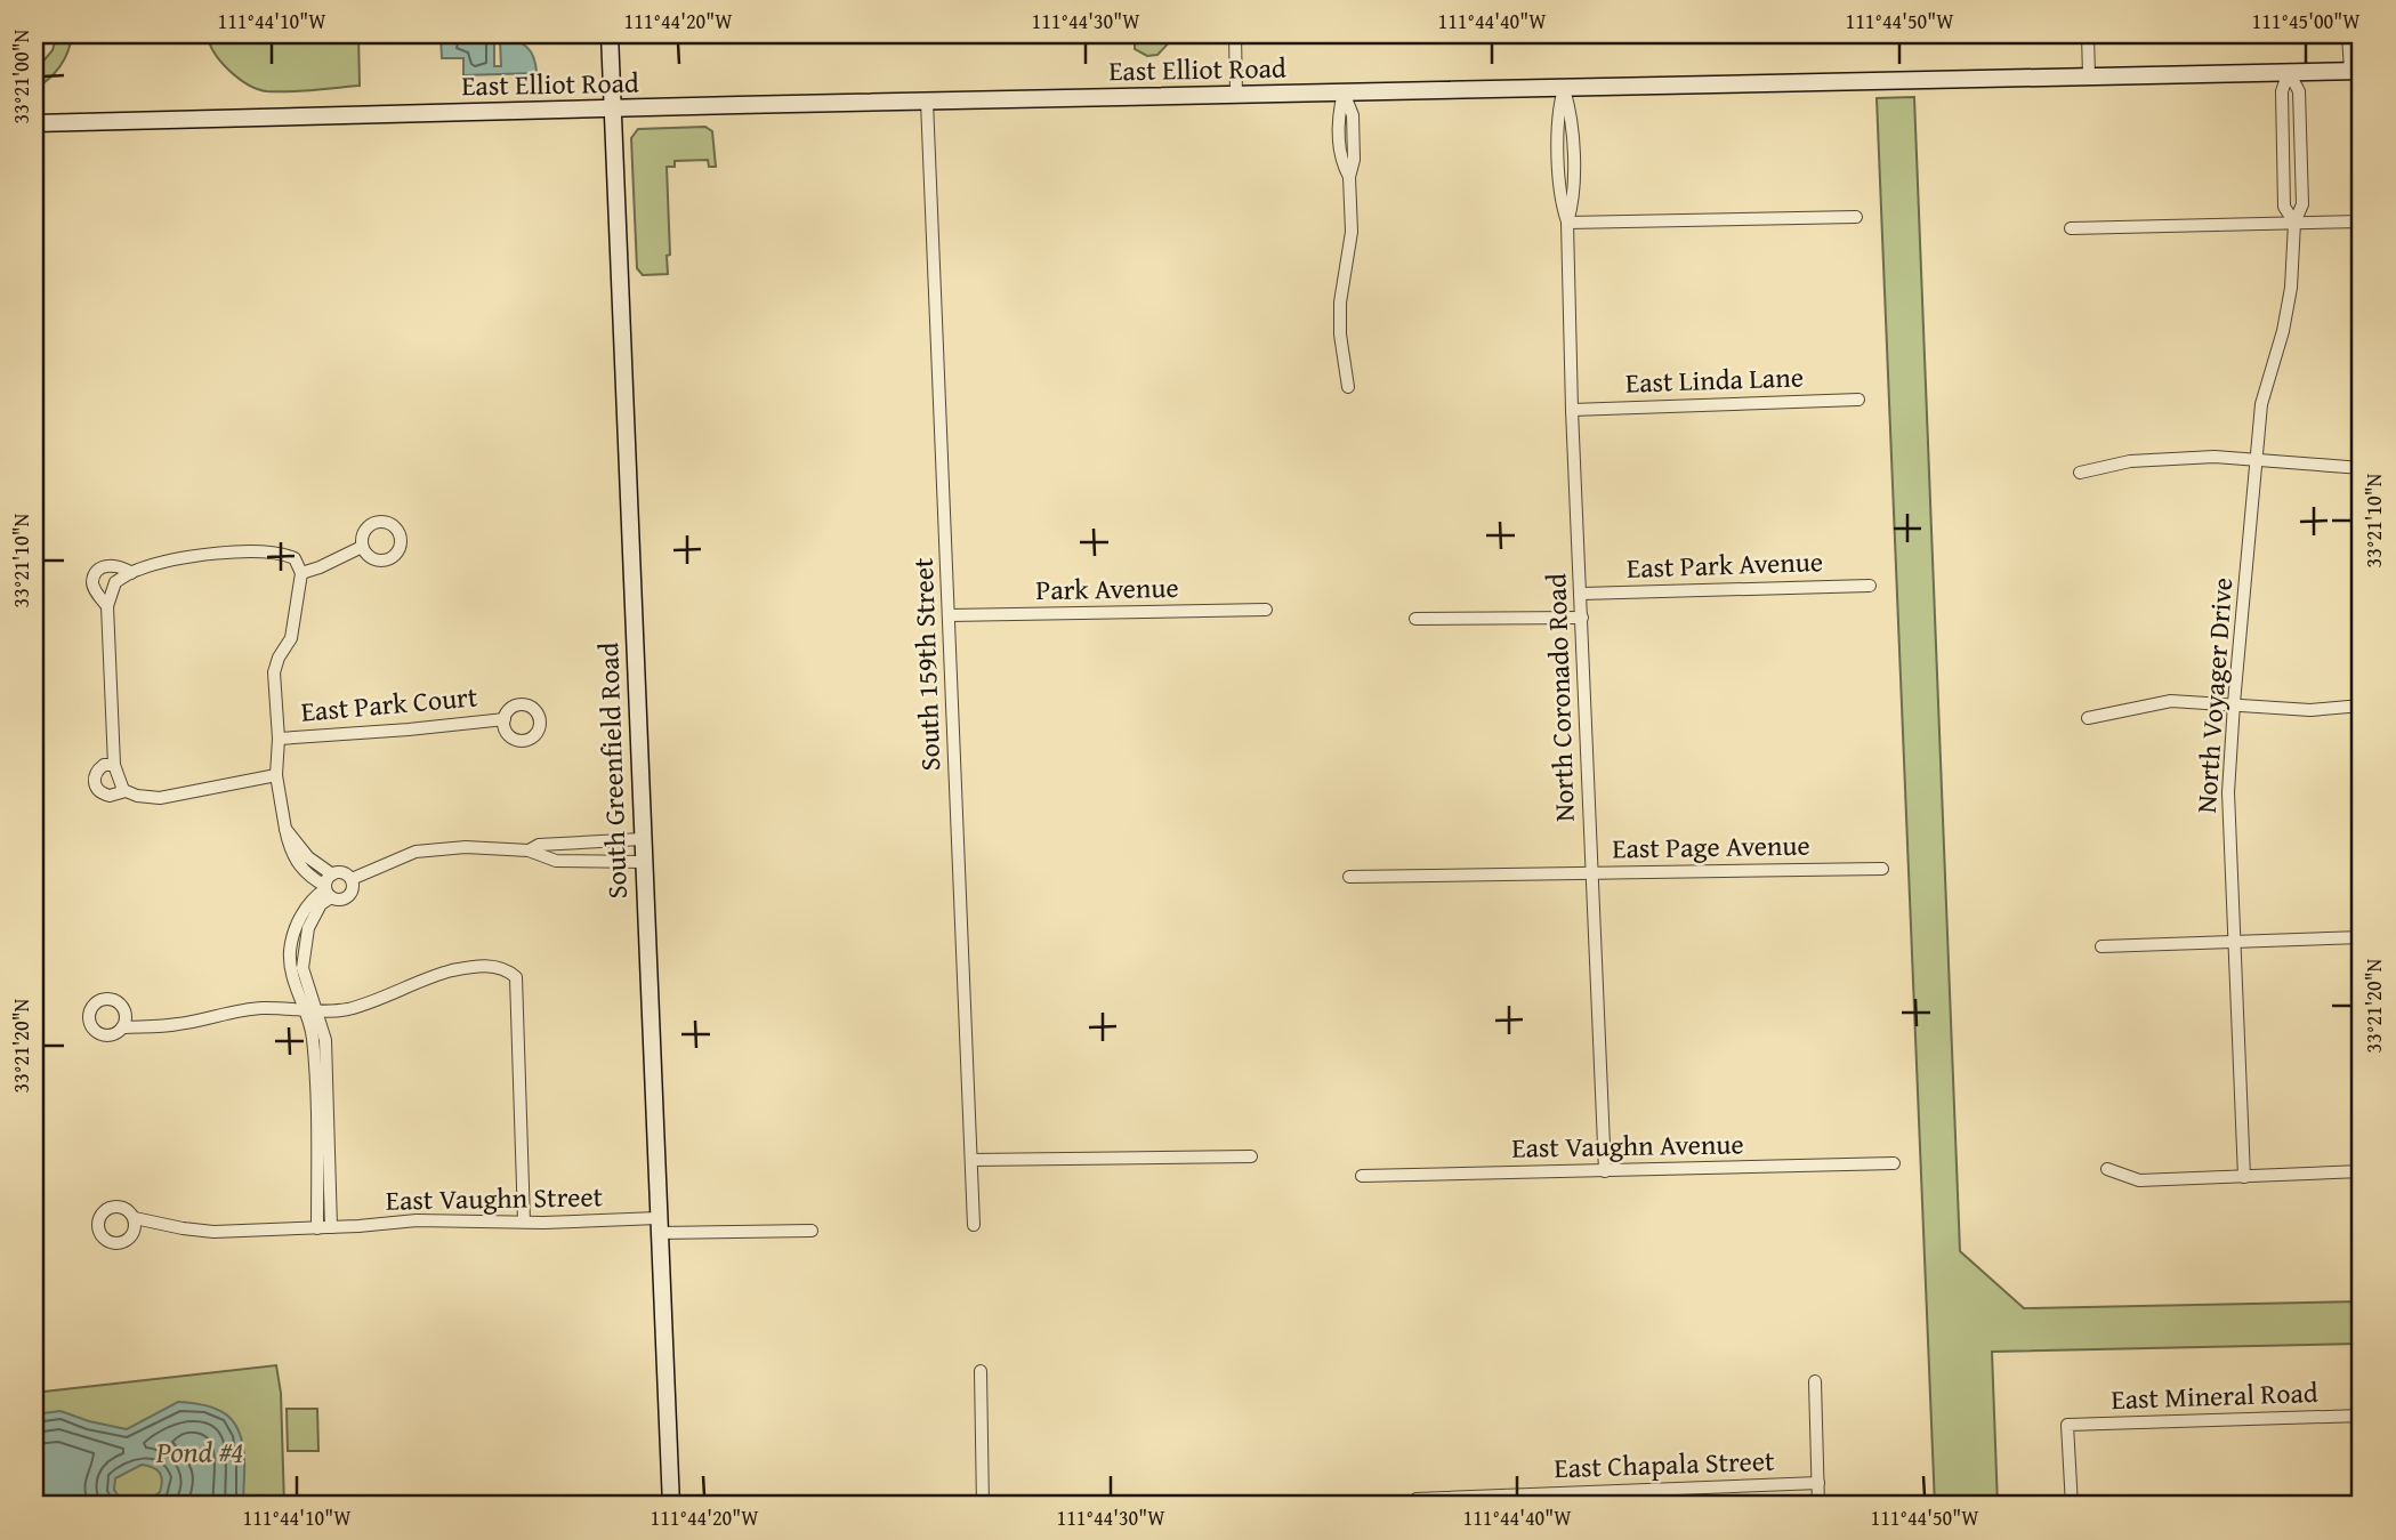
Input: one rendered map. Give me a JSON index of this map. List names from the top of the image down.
{
  "streets": {
    "main road": ["East Elliot Road", "South Greenfield Road"],
    "street": [
      "East Linda Lane",
      "East Park Avenue",
      "Park Avenue",
      "South 159th Street",
      "North Voyager Drive",
      "North Coronado Road",
      "East Park Court",
      "East Page Avenue",
      "East Vaughn Avenue",
      "East Vaughn Street",
      "East Mineral Road",
      "East Chapala Street"
    ]
  },
  "crossings": [
    ["East Elliot Road", "South 159th Street"],
    ["East Elliot Road", "North Voyager Drive"],
    ["East Elliot Road", "North Coronado Road"],
    ["East Elliot Road", "South Greenfield Road"],
    ["East Linda Lane", "North Coronado Road"],
    ["East Park Avenue", "North Coronado Road"],
    ["Park Avenue", "South 159th Street"],
    ["North Coronado Road", "East Page Avenue"],
    ["North Coronado Road", "East Vaughn Avenue"],
    ["South Greenfield Road", "East Vaughn Street"]
  ],
  "water": ["Pond #4"],
  "coordinates": [
    "111°44'10\"W",
    "111°44'20\"W",
    "111°44'30\"W",
    "111°44'40\"W",
    "111°44'50\"W",
    "111°45'00\"W",
    "33°21'00\"N",
    "33°21'10\"N",
    "33°21'20\"N"
  ]
}
